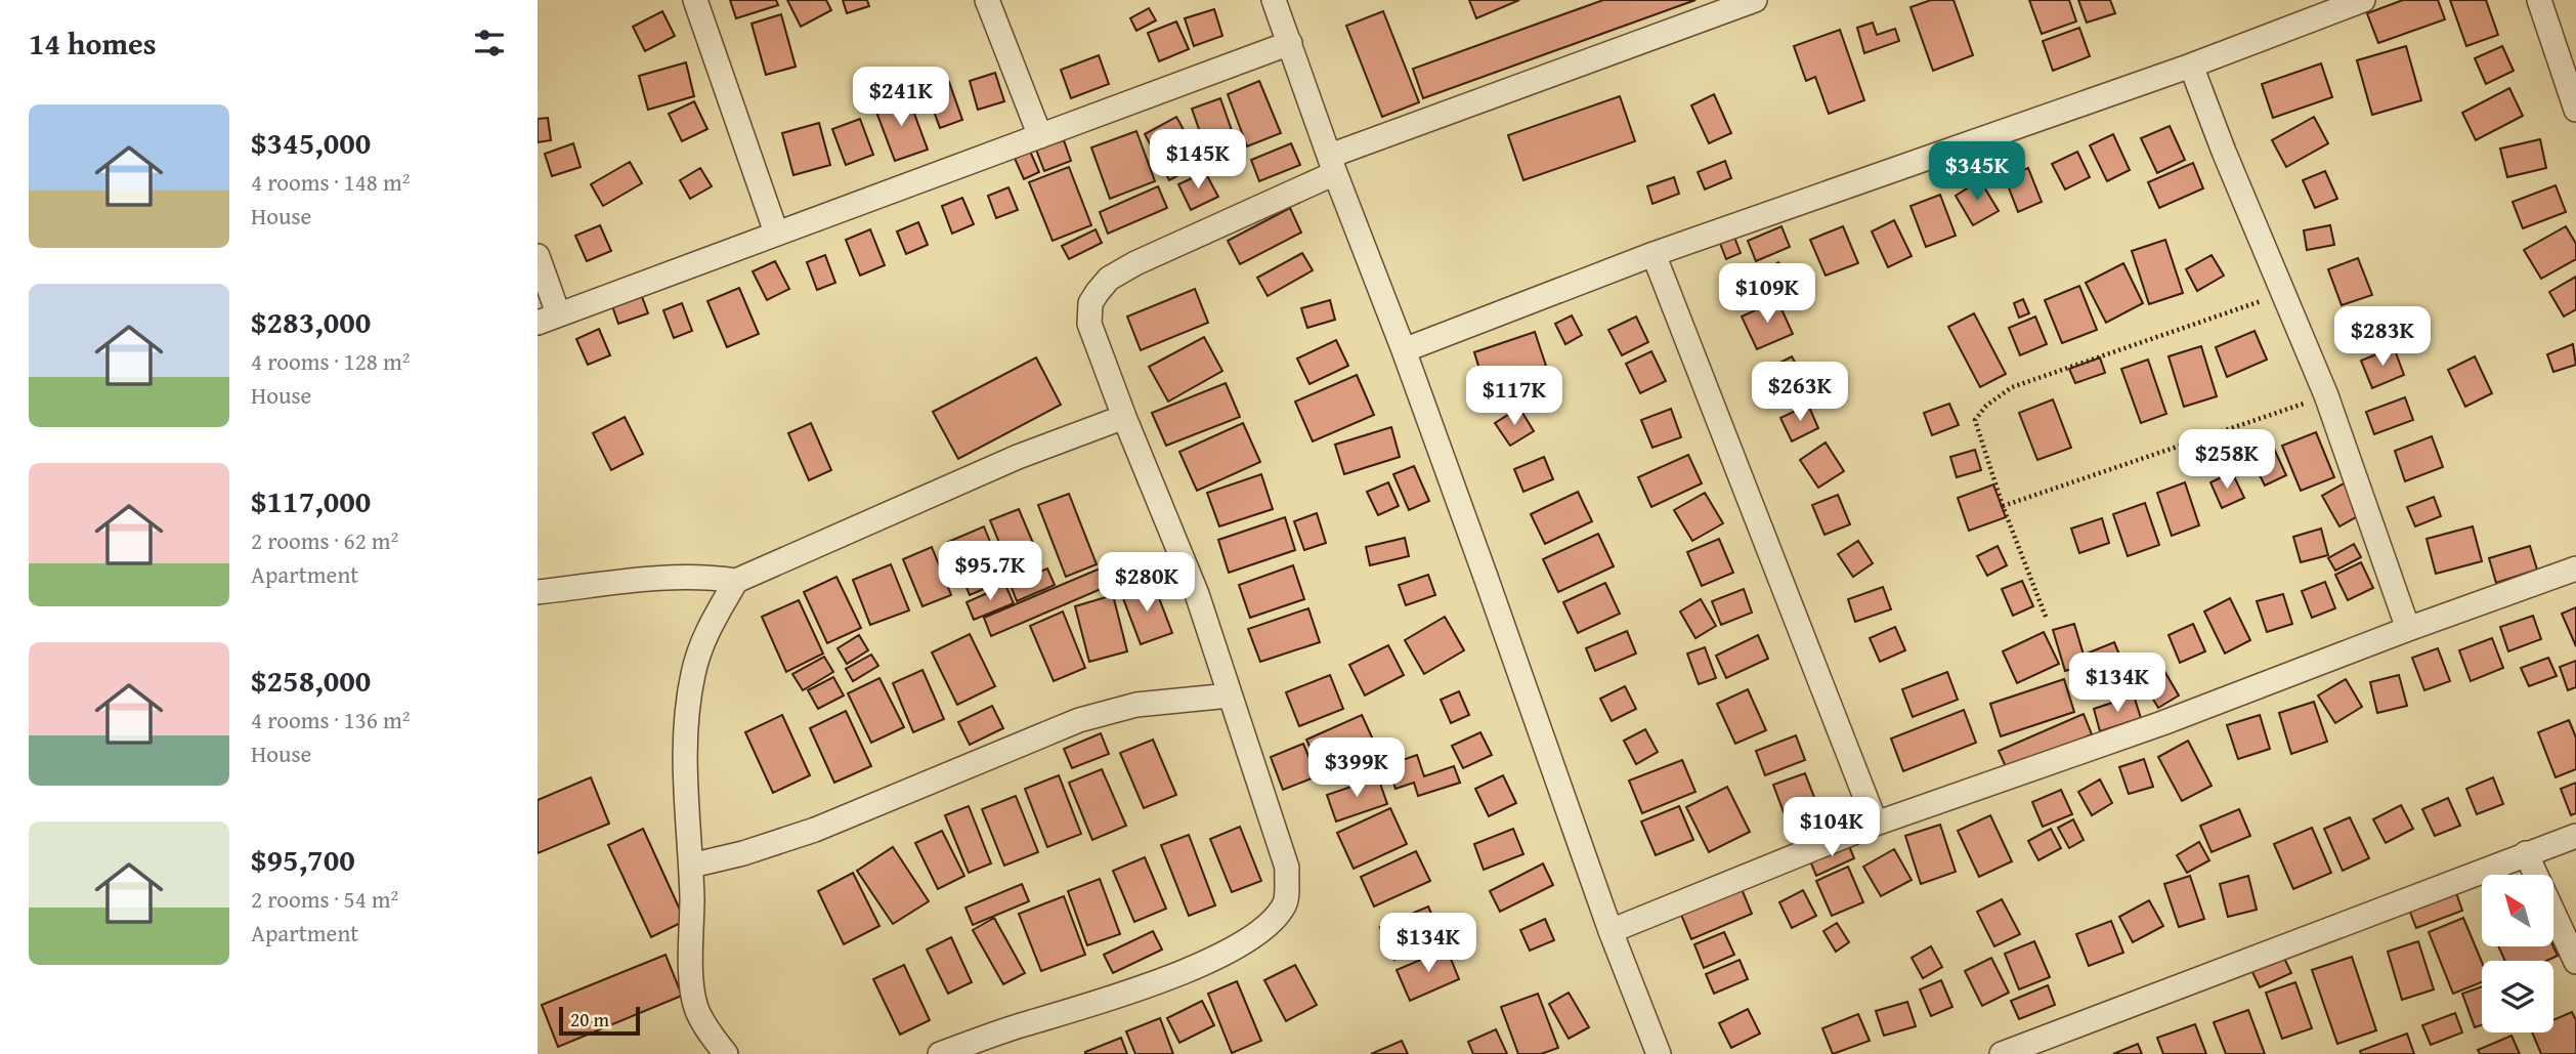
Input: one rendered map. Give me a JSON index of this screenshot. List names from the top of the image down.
{
  "scale_bar": "20 m",
  "north": "top left",
  "page": {
    "heading": "14 homes",
    "price": [
      "$241K",
      "$145K",
      "$345K",
      "$109K",
      "$283K",
      "$263K",
      "$117K",
      "$258K",
      "$95.7K",
      "$280K",
      "$134K",
      "$399K",
      "$104K",
      "$134K"
    ],
    "list": [
      {
        "name": "$345,000",
        "note": "4 rooms · 148 m² · House"
      },
      {
        "name": "$283,000",
        "note": "4 rooms · 128 m² · House"
      },
      {
        "name": "$117,000",
        "note": "2 rooms · 62 m² · Apartment"
      },
      {
        "name": "$258,000",
        "note": "4 rooms · 136 m² · House"
      },
      {
        "name": "$95,700",
        "note": "2 rooms · 54 m² · Apartment"
      }
    ],
    "scale": "20 m"
  }
}
